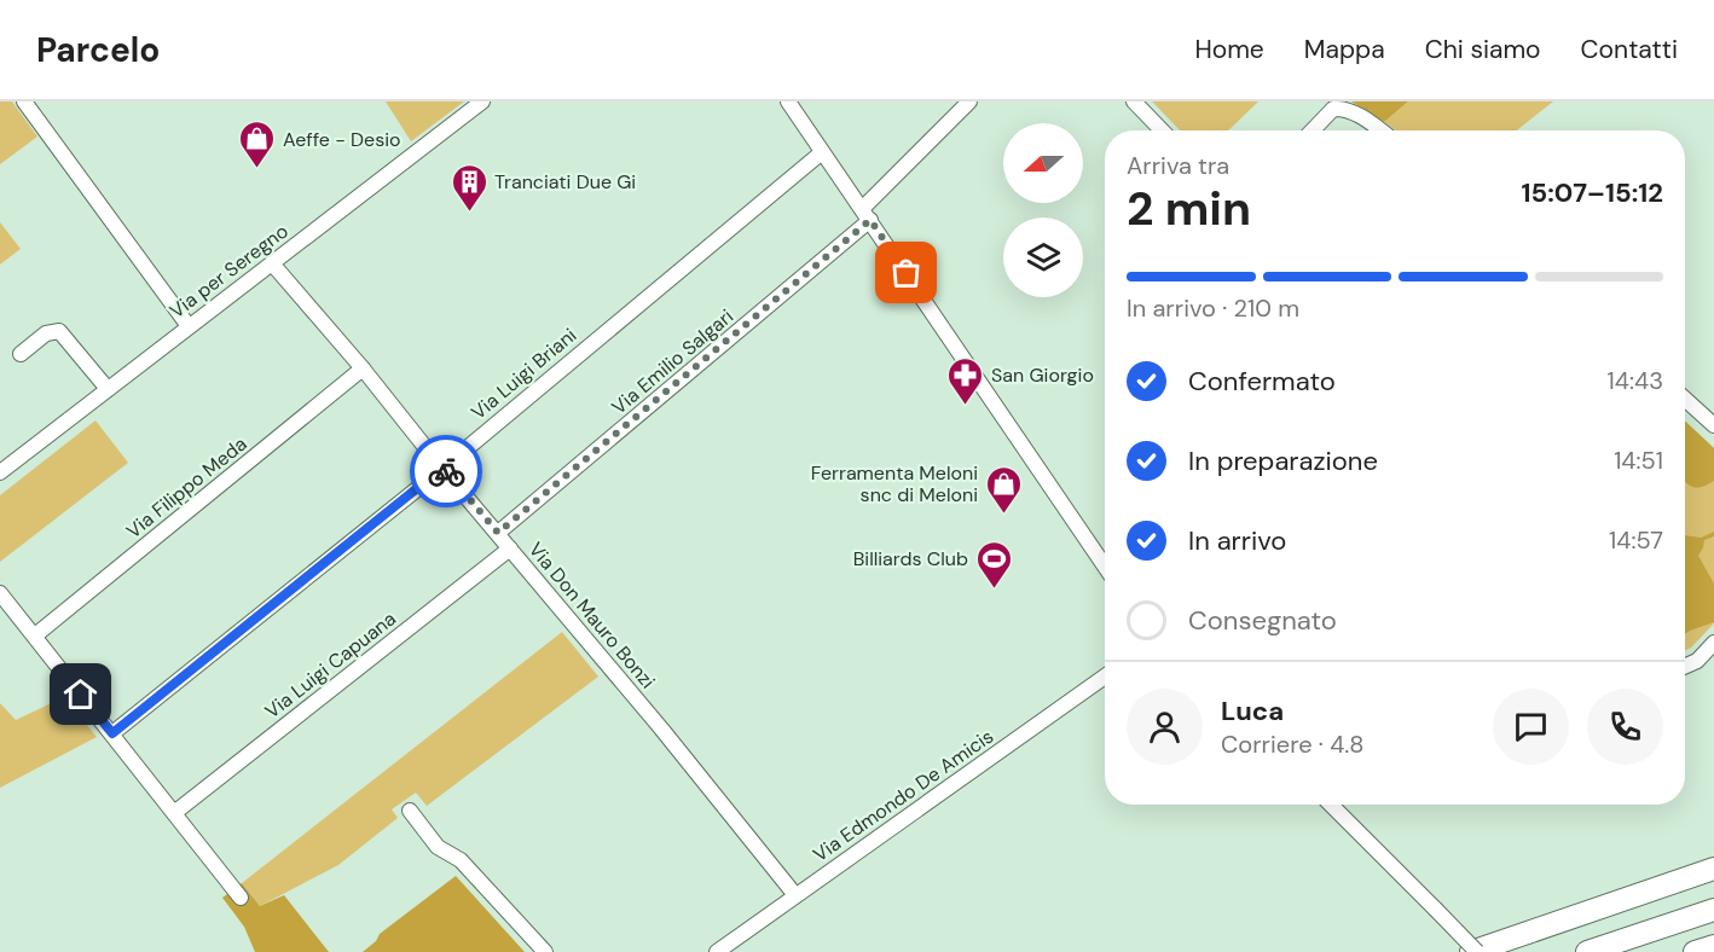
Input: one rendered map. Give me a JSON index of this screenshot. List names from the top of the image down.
{
  "streets": {
    "street": [
      "Via per Seregno",
      "Via Emilio Salgari",
      "Via Luigi Briani",
      "Via Filippo Meda",
      "Via Don Mauro Bonzi",
      "Via Luigi Capuana",
      "Via Edmondo De Amicis"
    ]
  },
  "crossings": [
    ["Via per Seregno", "Via Don Mauro Bonzi"],
    ["Via Emilio Salgari", "Via Don Mauro Bonzi"],
    ["Via Luigi Briani", "Via Don Mauro Bonzi"],
    ["Via Filippo Meda", "Via Don Mauro Bonzi"],
    ["Via Don Mauro Bonzi", "Via Luigi Capuana"],
    ["Via Don Mauro Bonzi", "Via Edmondo De Amicis"]
  ],
  "places": {
    "shop": ["Aeffe - Desio", "Ferramenta Meloni snc di Meloni"],
    "building": ["Tranciati Due Gi"],
    "pharmacy": ["San Giorgio"],
    "sports": ["Billiards Club"]
  },
  "north": "left",
  "page": {
    "header": "Parcelo",
    "nav": [
      "Home",
      "Mappa",
      "Chi siamo",
      "Contatti"
    ],
    "heading": ["2 min", "Arriva tra", "15:07–15:12"],
    "panel": ["Luca", "Corriere · 4.8"],
    "bar": "In arrivo · 210 m",
    "list": [
      ["Confermato", "14:43"],
      ["In preparazione", "14:51"],
      ["In arrivo", "14:57"],
      "Consegnato"
    ]
  }
}
